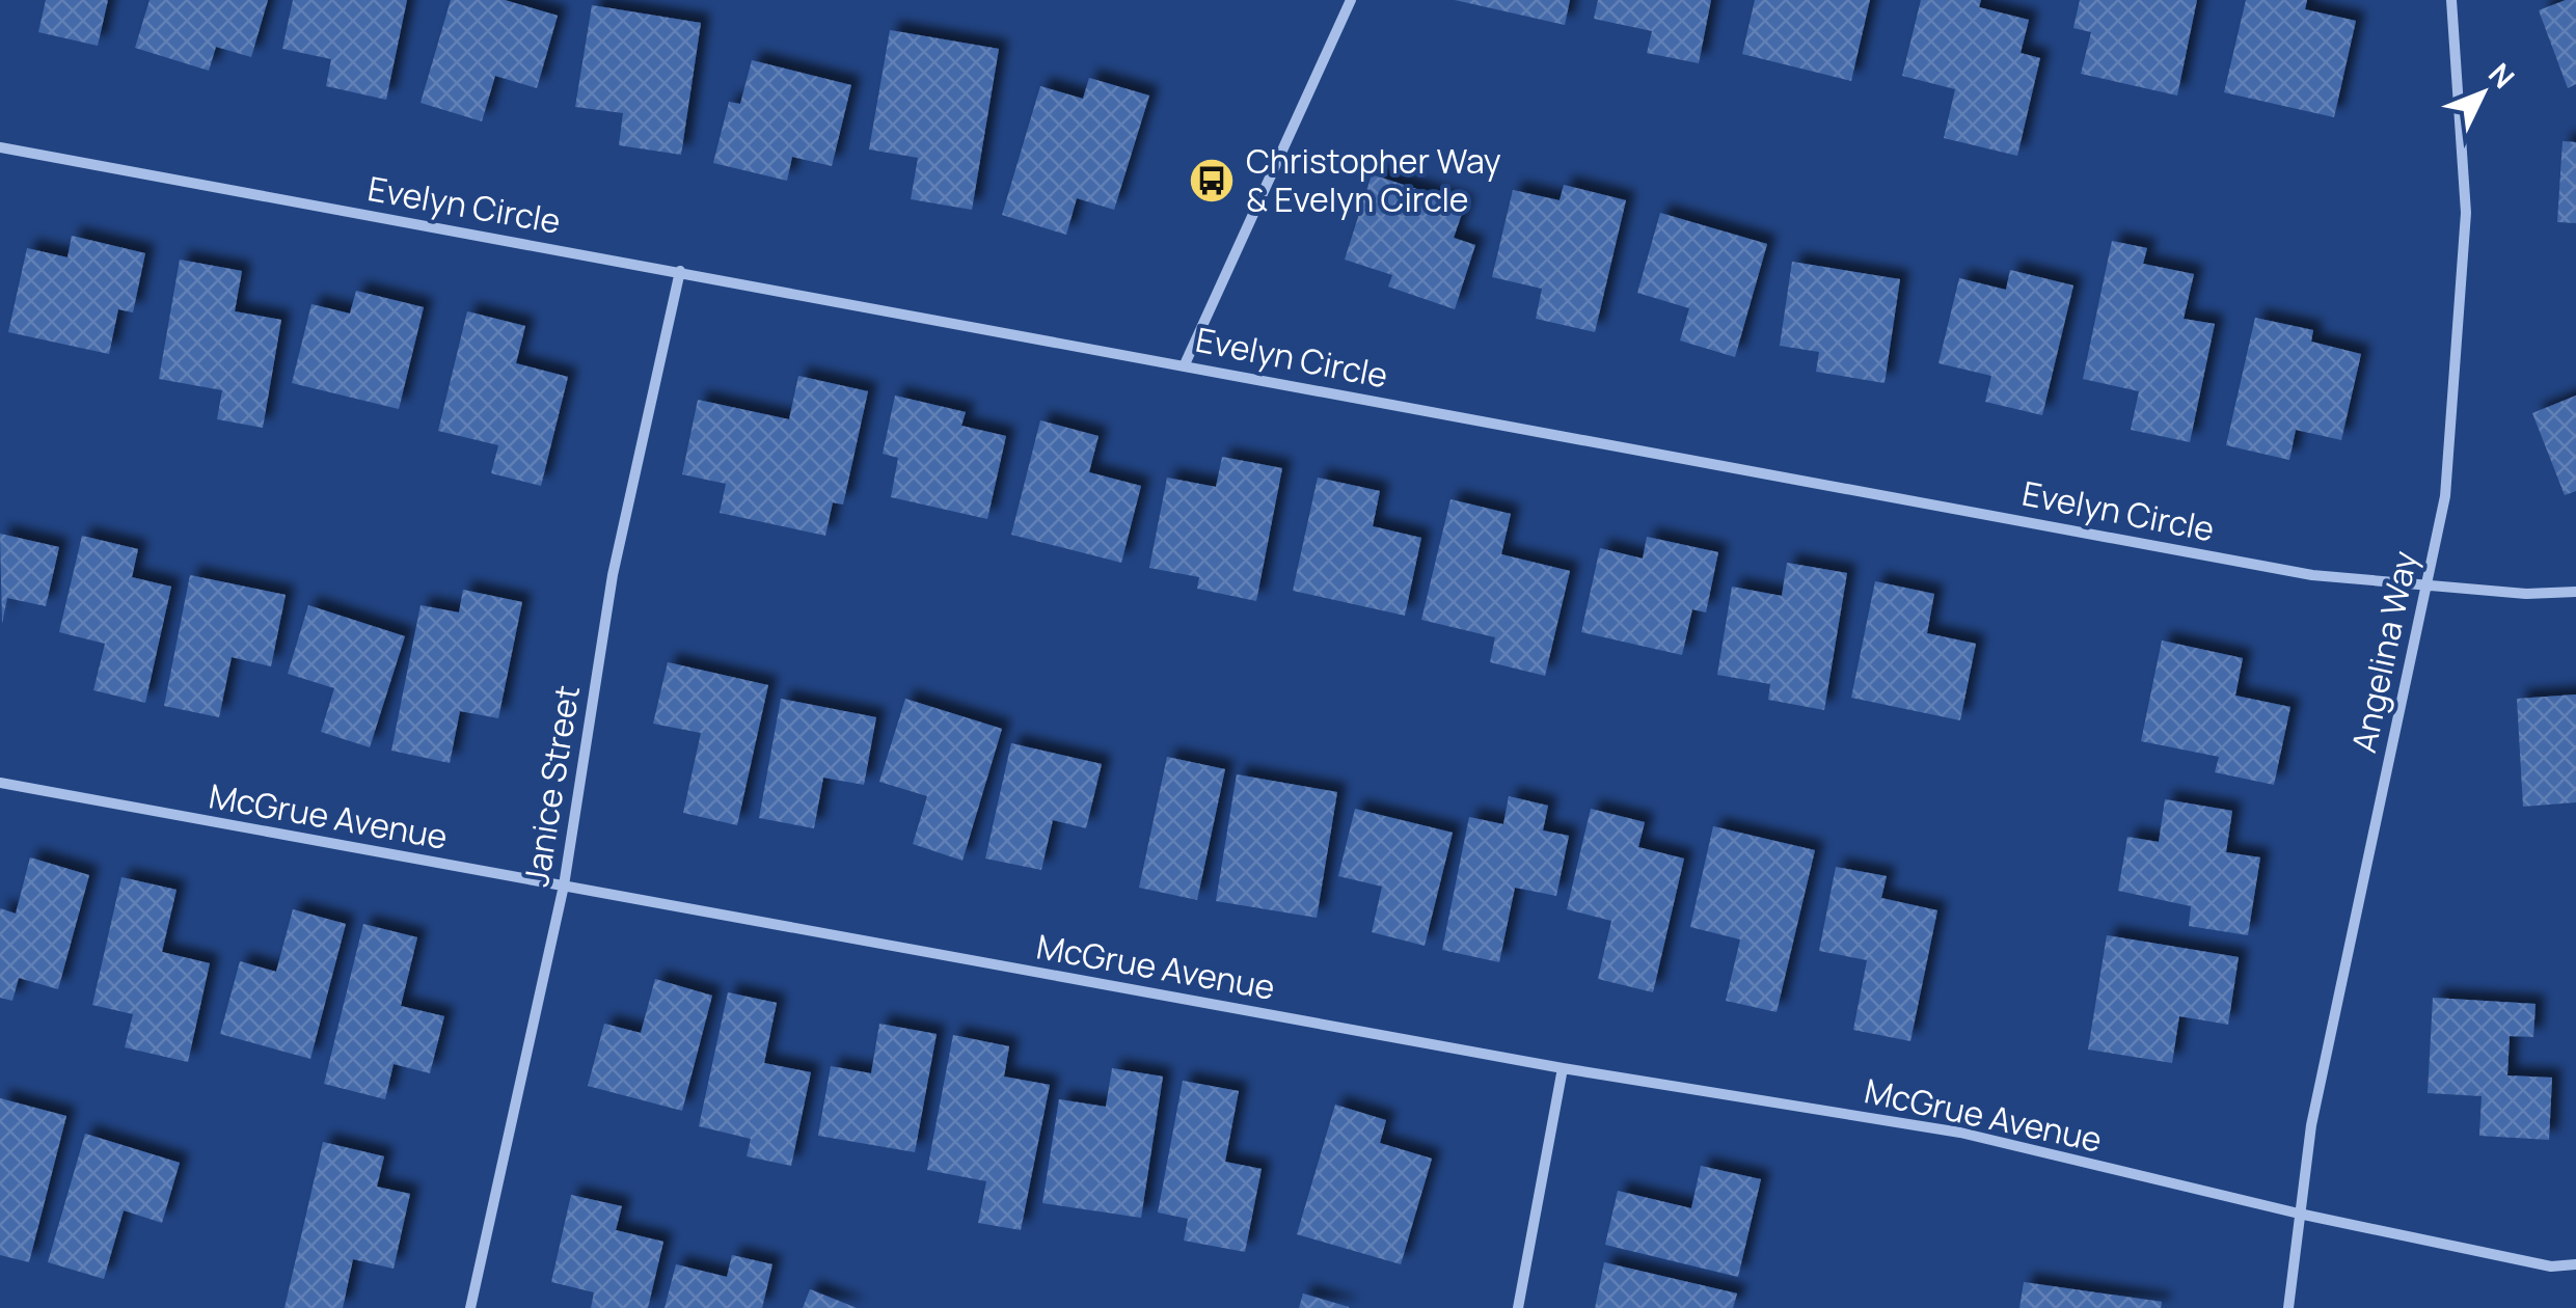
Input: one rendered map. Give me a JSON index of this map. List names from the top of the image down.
{
  "streets": {
    "street": [
      "Evelyn Circle",
      "Angelina Way",
      "Janice Street",
      "McGrue Avenue"
    ]
  },
  "crossings": [
    ["Evelyn Circle", "Angelina Way"],
    ["Evelyn Circle", "Janice Street"],
    ["Angelina Way", "McGrue Avenue"],
    ["Janice Street", "McGrue Avenue"]
  ],
  "places": {
    "bus stop": ["Christopher Way & Evelyn Circle"]
  },
  "north": "top right"
}
